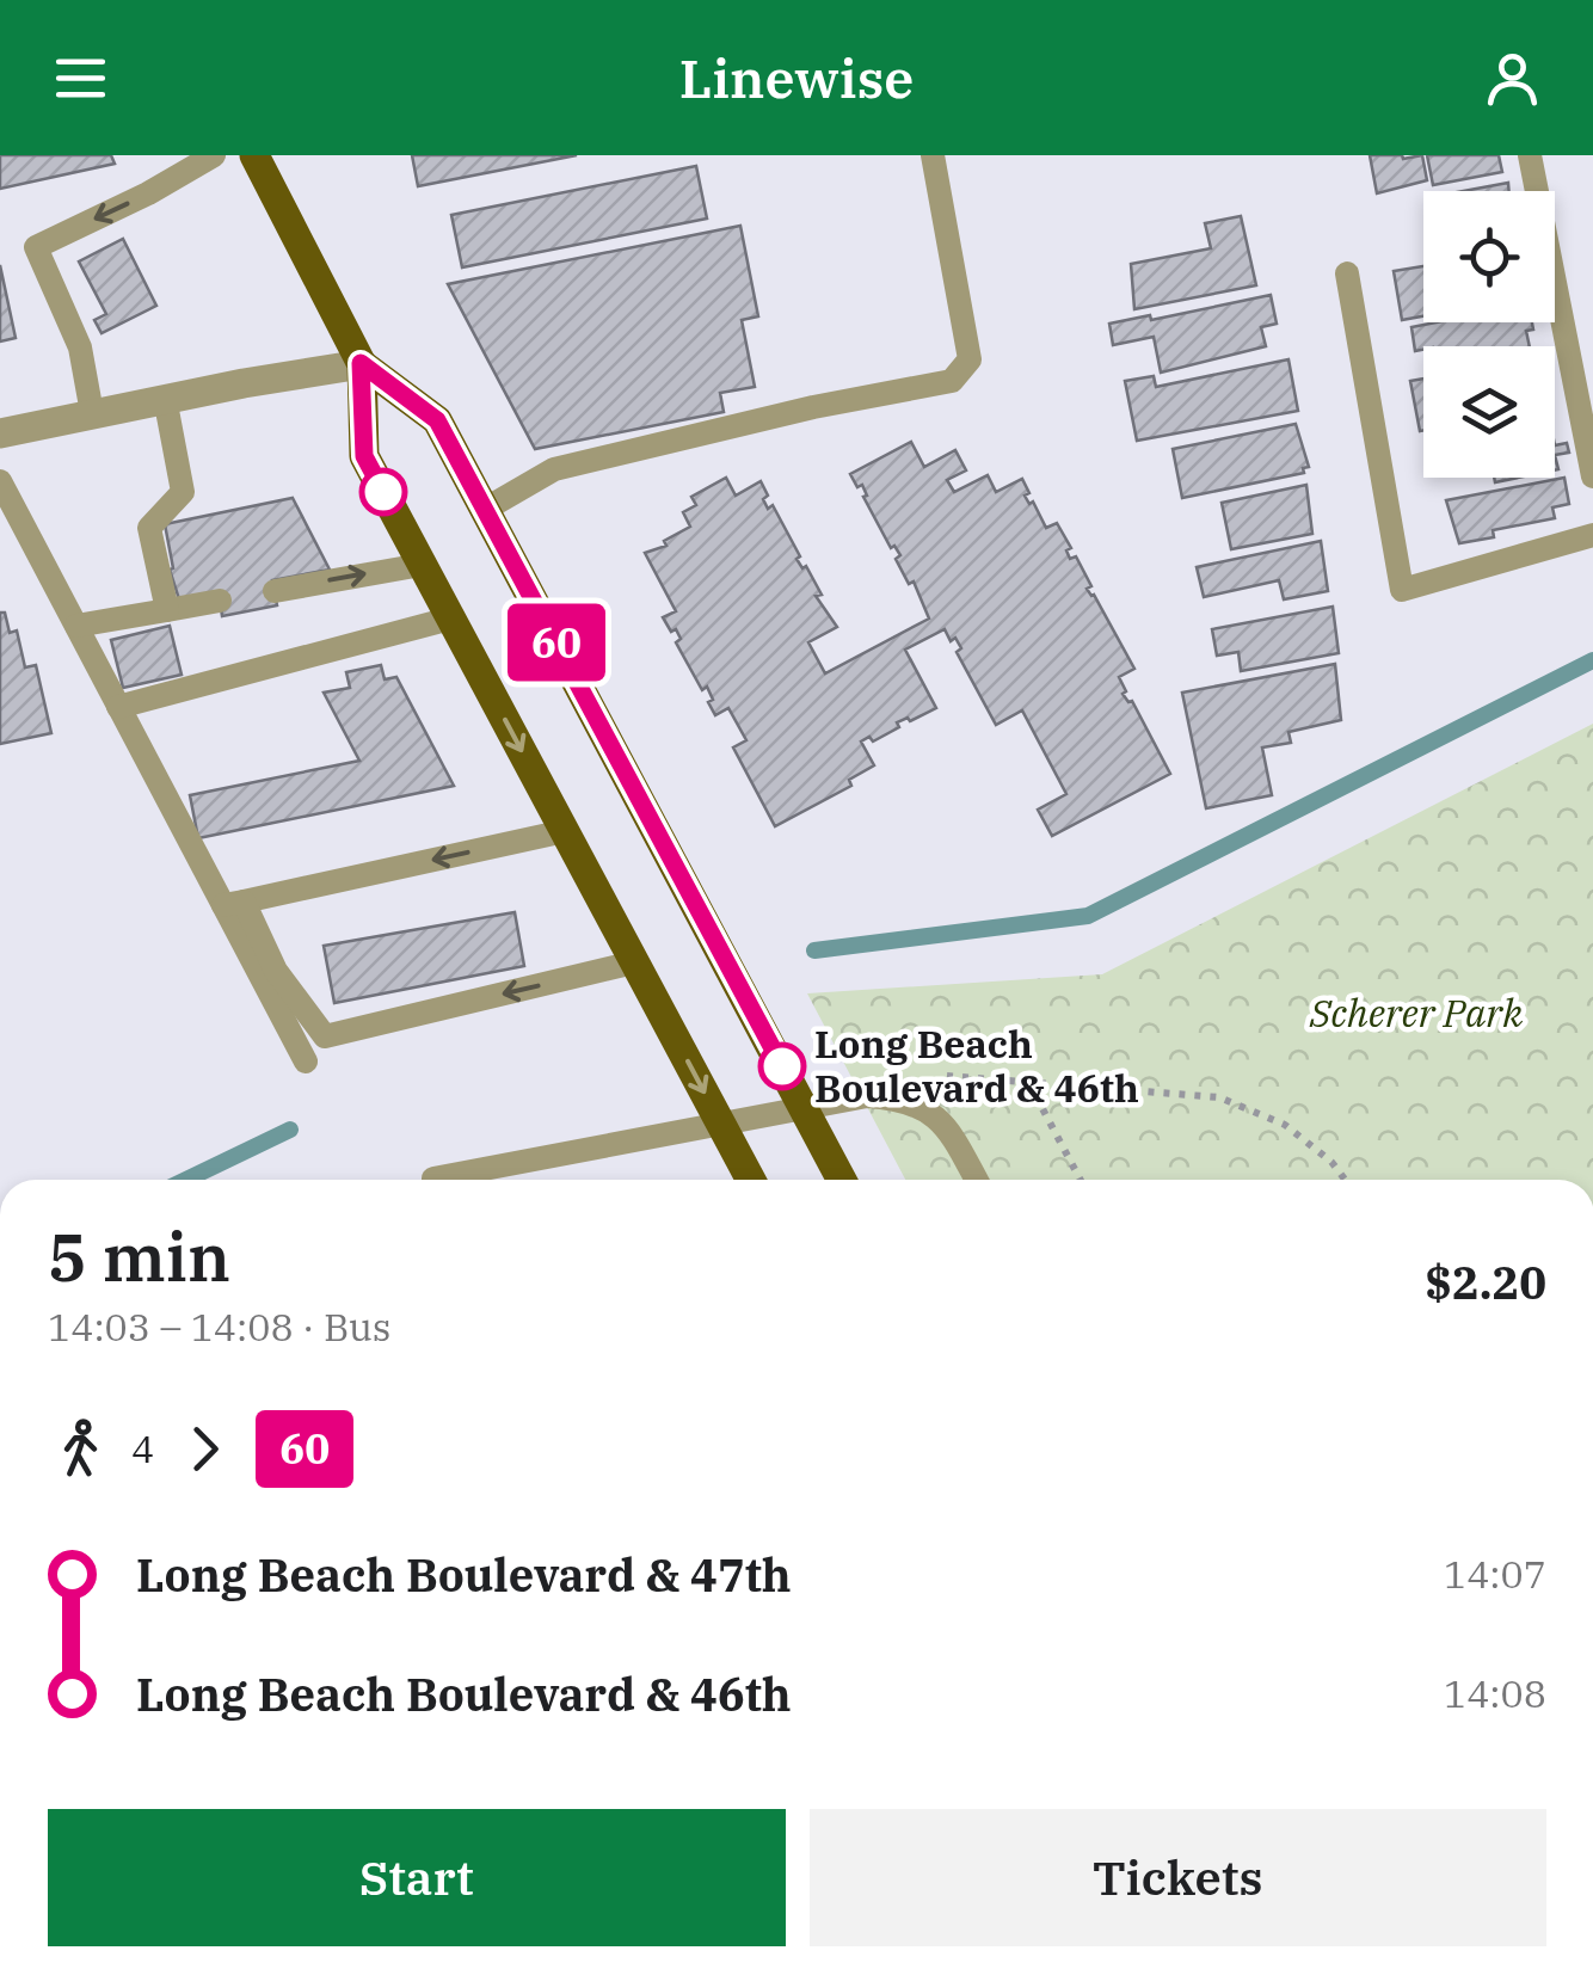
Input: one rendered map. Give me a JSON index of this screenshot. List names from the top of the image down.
{
  "parks": ["Scherer Park"],
  "places": ["Long Beach Boulevard & 46th"],
  "lines": ["bus line 60"],
  "page": {
    "header": "Linewise",
    "on_map": "60",
    "heading": ["5 min", "14:03 – 14:08 · Bus", "$2.20"],
    "legs": ["4", "60"],
    "list": [
      {
        "name": "Long Beach Boulevard & 47th",
        "value": "14:07"
      },
      {
        "name": "Long Beach Boulevard & 46th",
        "value": "14:08"
      }
    ],
    "buttons": ["Start", "Tickets"]
  }
}
